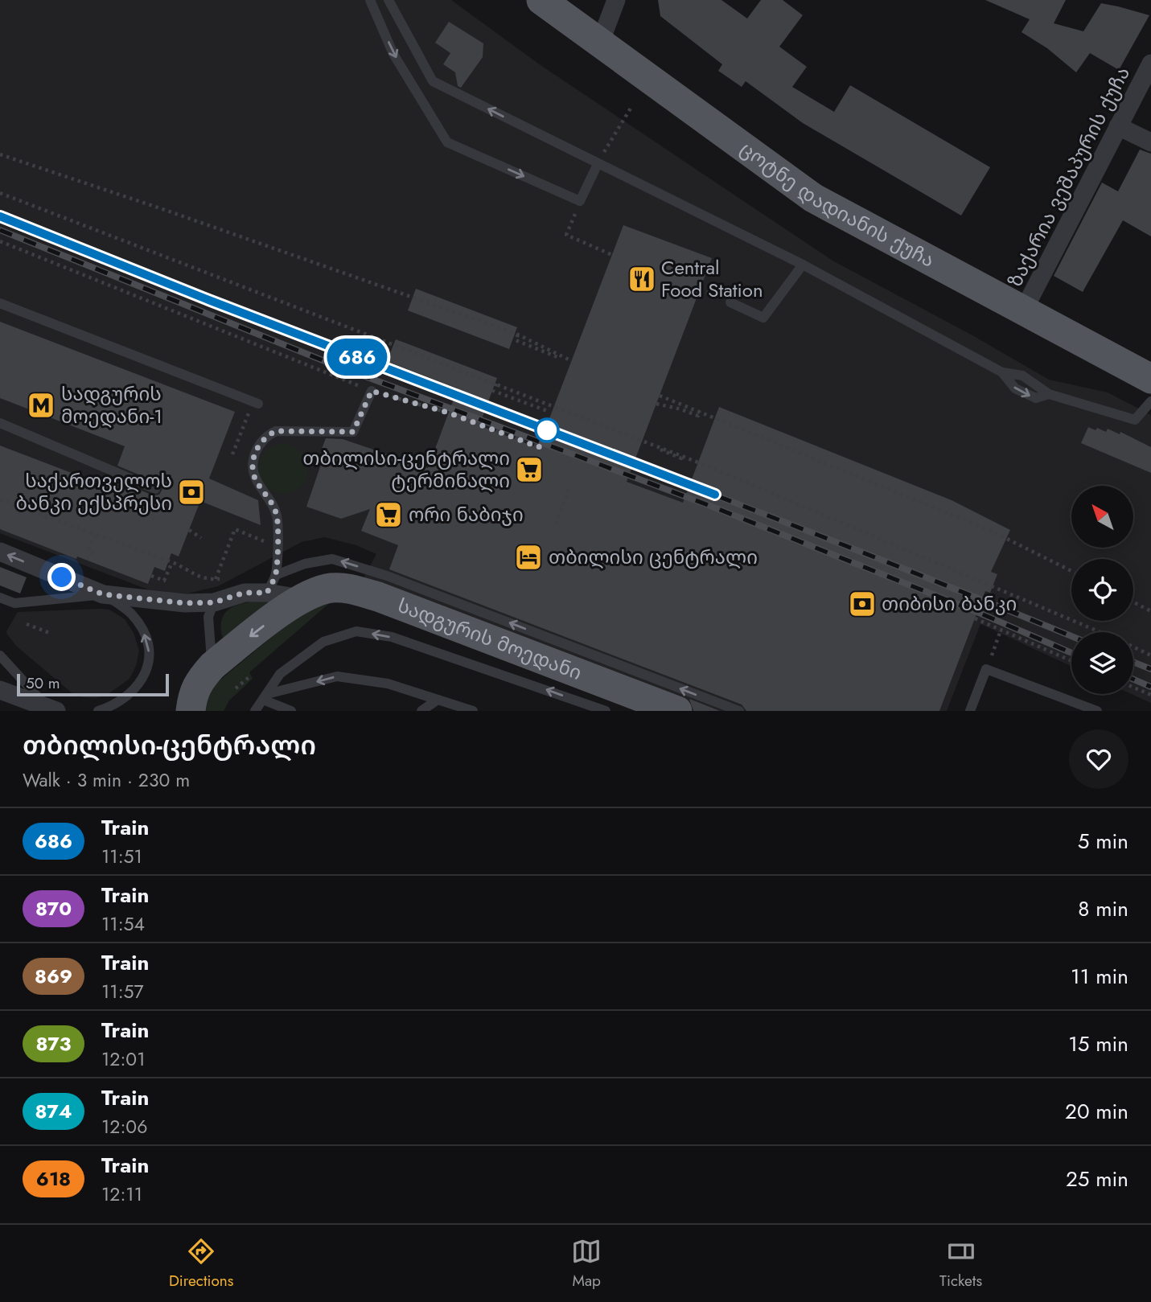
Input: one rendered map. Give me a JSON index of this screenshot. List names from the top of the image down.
{
  "streets": {
    "main road": ["ცოტნე დადიანის ქუჩა", "სადგურის მოედანი"],
    "street": ["ზაქარია ვეშაპურის ქუჩა"]
  },
  "crossings": [
    ["ზაქარია ვეშაპურის ქუჩა", "ცოტნე დადიანის ქუჩა"]
  ],
  "places": {
    "restaurant": ["Central Food Station"],
    "metro station": ["სადგურის მოედანი-1"],
    "supermarket": ["თბილისი-ცენტრალი ტერმინალი", "ორი ნაბიჯი"],
    "bank": ["საქართველოს ბანკი ექსპრესი", "თიბისი ბანკი"],
    "hotel": ["თბილისი ცენტრალი"]
  },
  "scale_bar": "50 m",
  "north": "top left",
  "page": {
    "on_map": "686",
    "scale": "50 m",
    "heading": ["თბილისი-ცენტრალი", "Walk · 3 min · 230 m"],
    "list": [
      {
        "mark": "686",
        "name": "Train",
        "note": "11:51",
        "value": "5 min"
      },
      {
        "mark": "870",
        "name": "Train",
        "note": "11:54",
        "value": "8 min"
      },
      {
        "mark": "869",
        "name": "Train",
        "note": "11:57",
        "value": "11 min"
      },
      {
        "mark": "873",
        "name": "Train",
        "note": "12:01",
        "value": "15 min"
      },
      {
        "mark": "874",
        "name": "Train",
        "note": "12:06",
        "value": "20 min"
      },
      {
        "mark": "618",
        "name": "Train",
        "note": "12:11",
        "value": "25 min"
      }
    ],
    "tabs": ["Directions", "Map", "Tickets"]
  }
}
